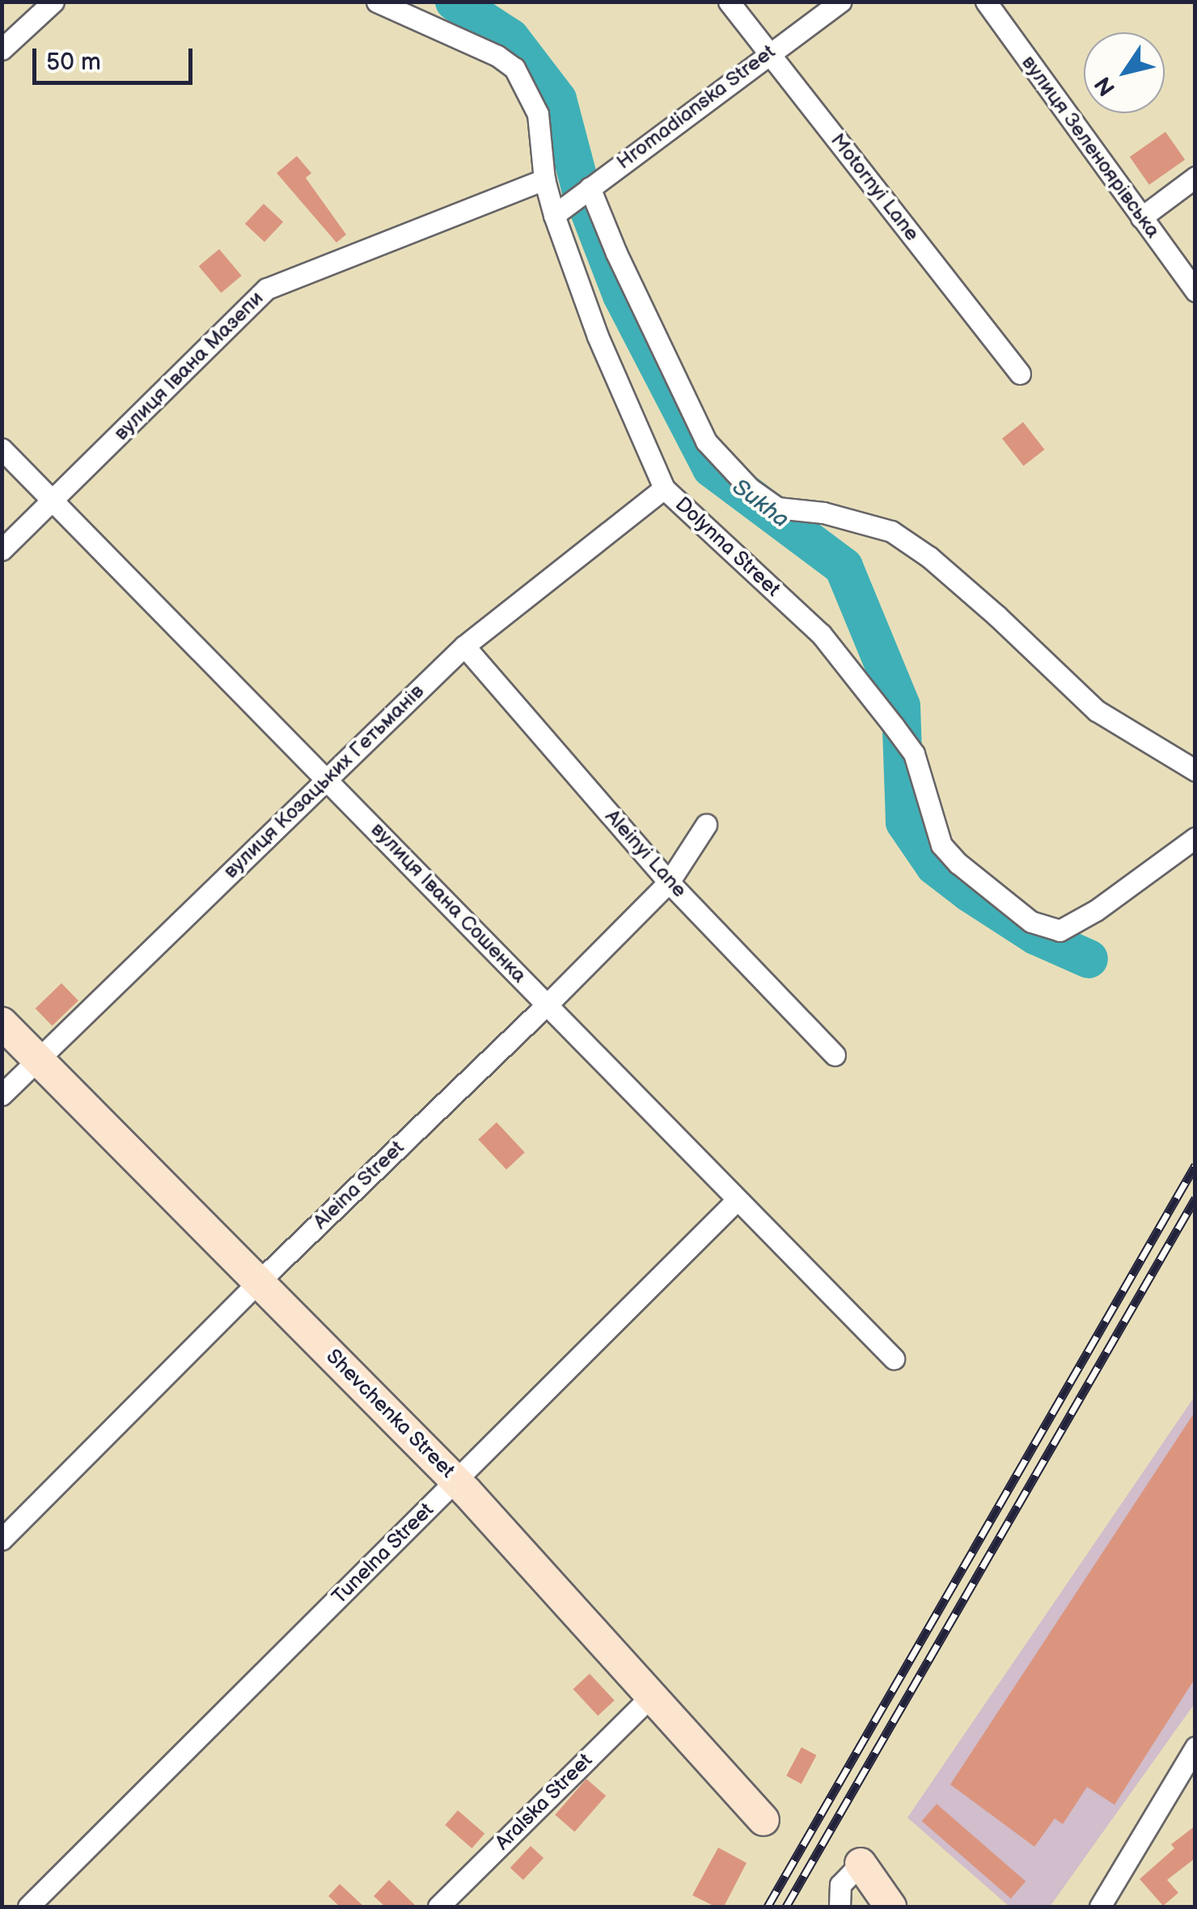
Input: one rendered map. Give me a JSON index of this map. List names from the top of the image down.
{
  "streets": {
    "street": [
      "Hromadianska Street",
      "вулиця Зеленоярівська",
      "Motornyi Lane",
      "вулиця Івана Мазепи",
      "Dolynna Street",
      "вулиця Козацьких Гетьманів",
      "Aleinyi Lane",
      "вулиця Івана Сошенка",
      "Aleina Street",
      "Shevchenka Street",
      "Tunelna Street",
      "Aralska Street"
    ]
  },
  "crossings": [
    ["Hromadianska Street", "Motornyi Lane"],
    ["Hromadianska Street", "Dolynna Street"],
    ["вулиця Івана Мазепи", "Dolynna Street"],
    ["вулиця Івана Мазепи", "вулиця Івана Сошенка"],
    ["Dolynna Street", "вулиця Козацьких Гетьманів"],
    ["вулиця Козацьких Гетьманів", "Aleinyi Lane"],
    ["вулиця Козацьких Гетьманів", "вулиця Івана Сошенка"],
    ["вулиця Козацьких Гетьманів", "Shevchenka Street"],
    ["Aleinyi Lane", "Aleina Street"],
    ["вулиця Івана Сошенка", "Aleina Street"],
    ["вулиця Івана Сошенка", "Tunelna Street"],
    ["Aleina Street", "Shevchenka Street"],
    ["Shevchenka Street", "Tunelna Street"],
    ["Shevchenka Street", "Aralska Street"]
  ],
  "water": ["Sukha"],
  "scale_bar": "50 m",
  "north": "bottom left"
}
